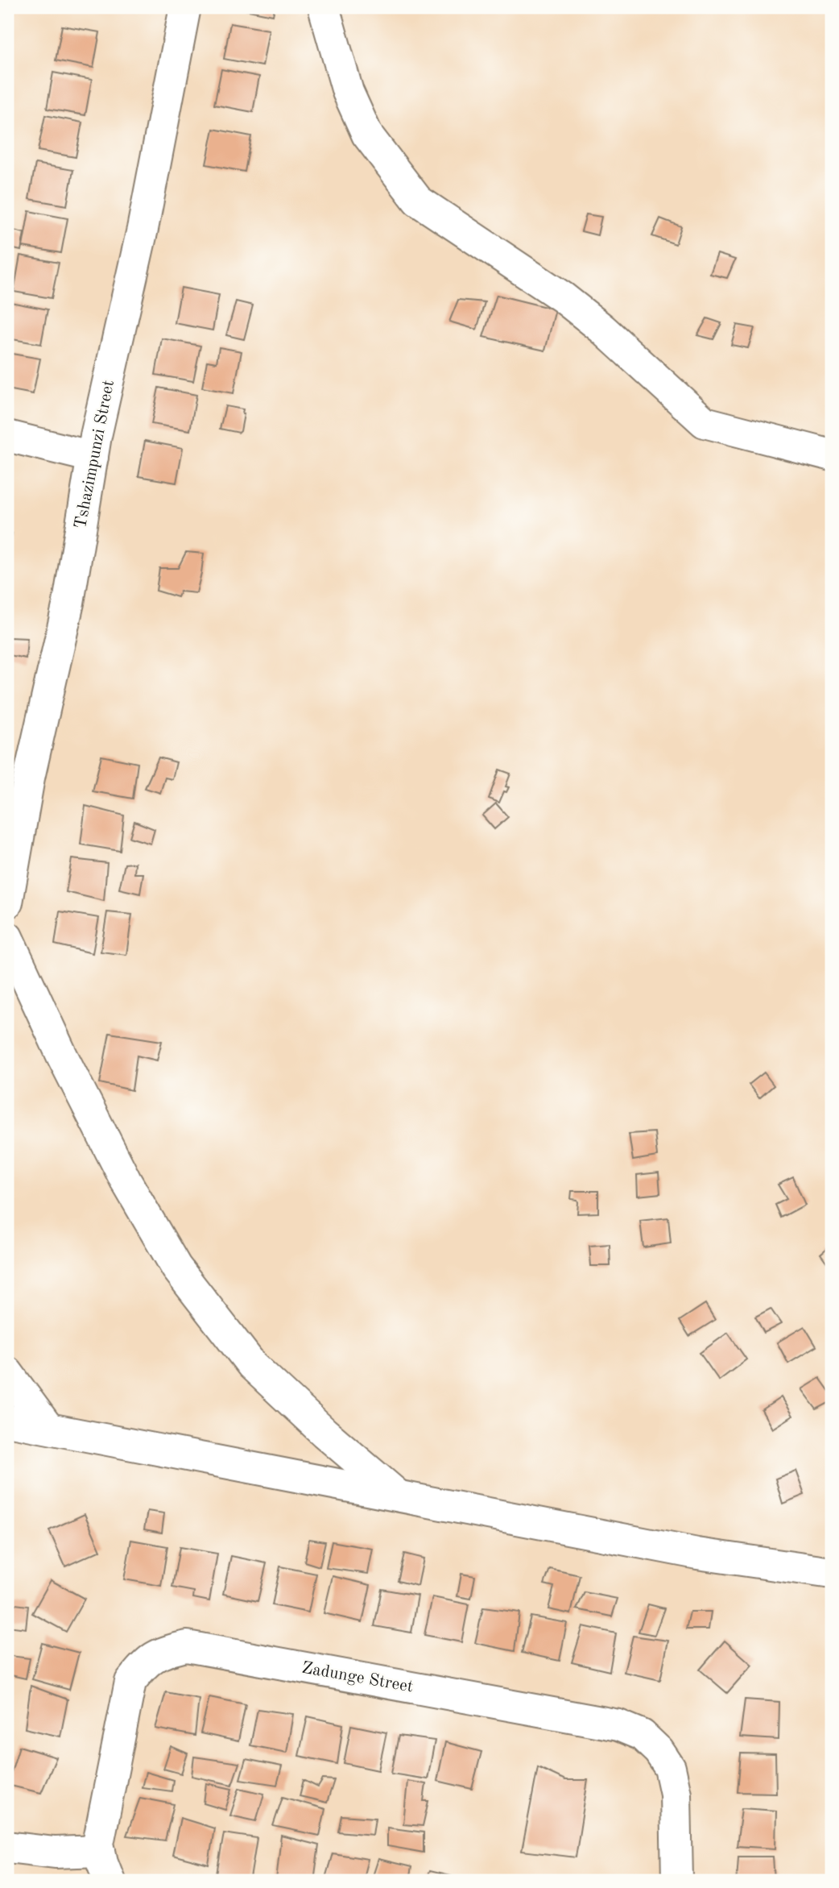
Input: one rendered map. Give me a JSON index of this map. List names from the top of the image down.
{
  "streets": {
    "street": ["Tshazimpunzi Street", "Zadunge Street"]
  }
}
